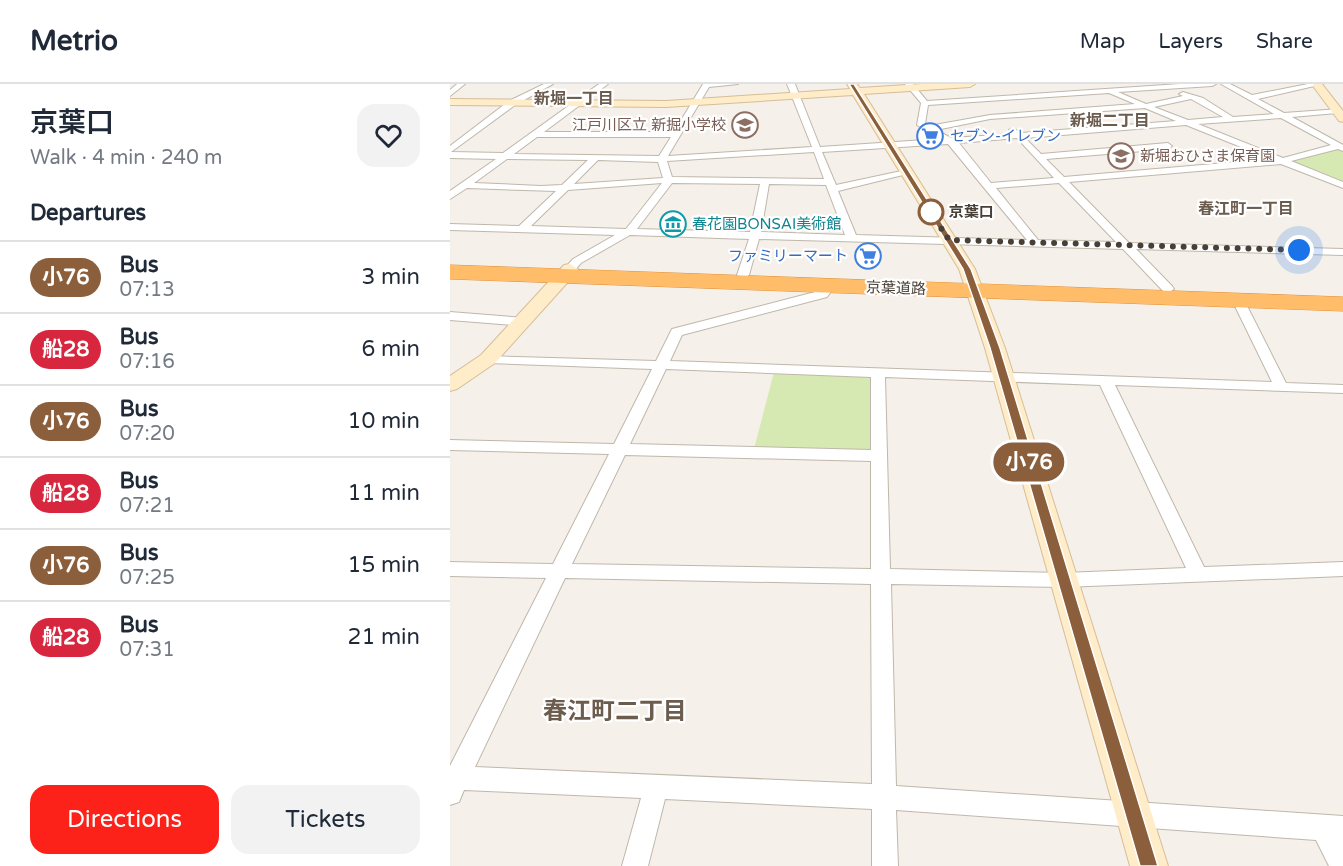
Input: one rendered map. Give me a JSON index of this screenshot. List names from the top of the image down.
{
  "streets": {
    "highway": ["京葉道路"]
  },
  "districts": [
    "新堀一丁目",
    "新堀二丁目",
    "春江町一丁目",
    "春江町二丁目"
  ],
  "places": {
    "school or university": ["江戸川区立 新掘小学校", "新堀おひさま保育園"],
    "supermarket": ["セブン-イレブン", "ファミリーマート"],
    "other": ["京葉口"],
    "museum": ["春花園BONSAI美術館"]
  },
  "lines": ["bus line 小76"],
  "page": {
    "header": "Metrio",
    "nav": ["Map", "Layers", "Share"],
    "heading": [
      ["京葉口", "Walk · 4 min · 240 m"],
      "Departures"
    ],
    "on_map": "小76",
    "list": [
      {
        "mark": "小76",
        "name": "Bus",
        "note": "07:13",
        "value": "3 min"
      },
      {
        "mark": "船28",
        "name": "Bus",
        "note": "07:16",
        "value": "6 min"
      },
      {
        "mark": "小76",
        "name": "Bus",
        "note": "07:20",
        "value": "10 min"
      },
      {
        "mark": "船28",
        "name": "Bus",
        "note": "07:21",
        "value": "11 min"
      },
      {
        "mark": "小76",
        "name": "Bus",
        "note": "07:25",
        "value": "15 min"
      },
      {
        "mark": "船28",
        "name": "Bus",
        "note": "07:31",
        "value": "21 min"
      }
    ],
    "buttons": ["Directions", "Tickets"]
  }
}
